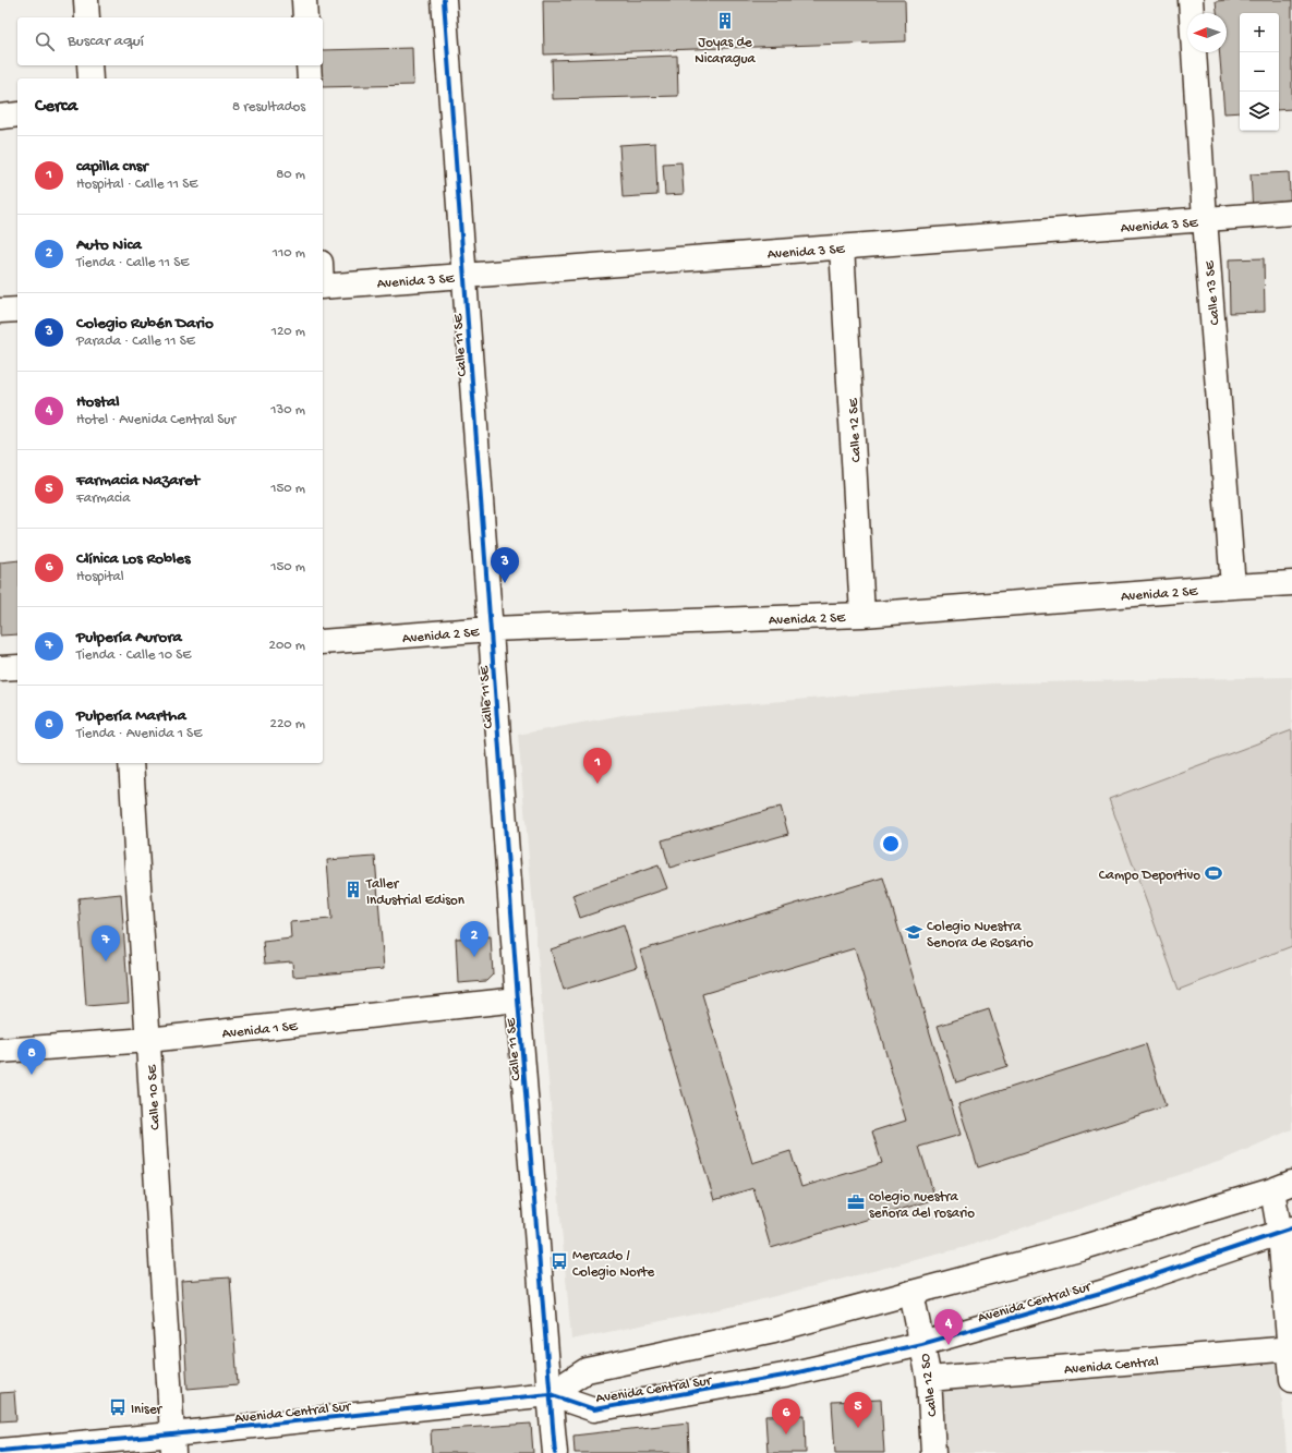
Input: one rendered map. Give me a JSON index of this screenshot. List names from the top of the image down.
{
  "streets": {
    "street": [
      "Avenida 3 SE",
      "Calle 13 SE",
      "Calle 11 SE",
      "Calle 12 SE",
      "Avenida 2 SE",
      "Avenida 1 SE",
      "Calle 10 SE",
      "Avenida Central Sur",
      "Avenida Central",
      "Calle 12 SO"
    ]
  },
  "crossings": [
    ["Avenida 3 SE", "Calle 13 SE"],
    ["Avenida 3 SE", "Calle 11 SE"],
    ["Avenida 3 SE", "Calle 12 SE"],
    ["Calle 13 SE", "Avenida 2 SE"],
    ["Calle 11 SE", "Avenida 2 SE"],
    ["Calle 11 SE", "Avenida 1 SE"],
    ["Calle 11 SE", "Avenida Central Sur"],
    ["Calle 12 SE", "Avenida 2 SE"],
    ["Avenida 1 SE", "Calle 10 SE"],
    ["Calle 10 SE", "Avenida Central Sur"],
    ["Avenida Central Sur", "Calle 12 SO"],
    ["Avenida Central", "Calle 12 SO"]
  ],
  "places": {
    "building": ["Joyas de Nicaragua", "Taller Industrial Edison"],
    "sports": ["Campo Deportivo"],
    "school or university": ["Colegio Nuestra Senora de Rosario"],
    "office": ["colegio nuestra señora del rosario"],
    "bus stop": ["Mercado / Colegio Norte", "Iniser"]
  },
  "north": "left",
  "page": {
    "map_buttons": ["+", "−"],
    "search": "Buscar aquí",
    "heading": ["Cerca", "8 resultados"],
    "list": [
      {
        "mark": "1",
        "name": "capilla cnsr",
        "note": "Hospital · Calle 11 SE",
        "value": "80 m"
      },
      {
        "mark": "2",
        "name": "Auto Nica",
        "note": "Tienda · Calle 11 SE",
        "value": "110 m"
      },
      {
        "mark": "3",
        "name": "Colegio Rubén Dario",
        "note": "Parada · Calle 11 SE",
        "value": "120 m"
      },
      {
        "mark": "4",
        "name": "Hostal",
        "note": "Hotel · Avenida Central Sur",
        "value": "130 m"
      },
      {
        "mark": "5",
        "name": "Farmacia Nazaret",
        "note": "Farmacia",
        "value": "150 m"
      },
      {
        "mark": "6",
        "name": "Clínica Los Robles",
        "note": "Hospital",
        "value": "150 m"
      },
      {
        "mark": "7",
        "name": "Pulpería Aurora",
        "note": "Tienda · Calle 10 SE",
        "value": "200 m"
      },
      {
        "mark": "8",
        "name": "Pulpería Martha",
        "note": "Tienda · Avenida 1 SE",
        "value": "220 m"
      }
    ],
    "pins": [
      "3",
      "1",
      "2",
      "7",
      "8",
      "4",
      "5",
      "6"
    ]
  }
}
